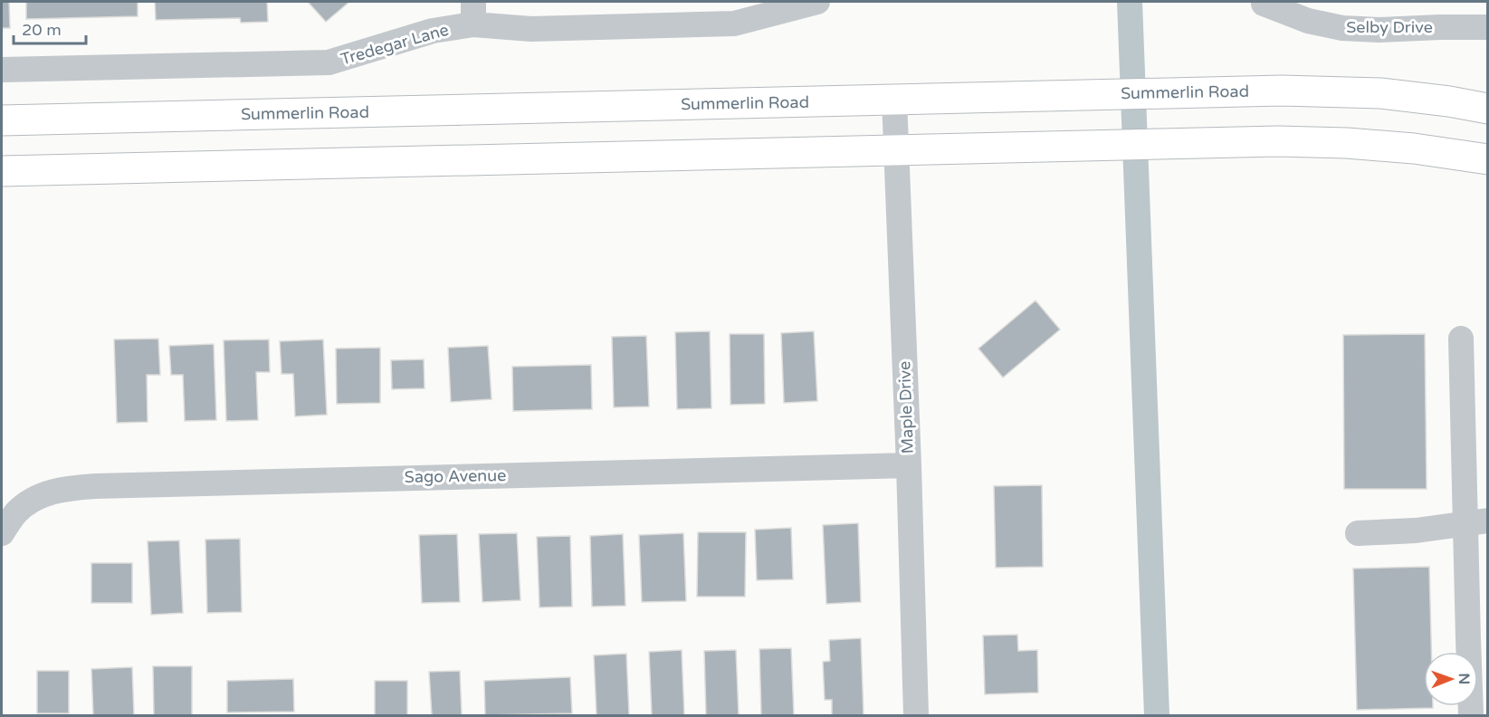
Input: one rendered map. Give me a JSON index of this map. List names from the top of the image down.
{
  "streets": {
    "main road": ["Summerlin Road"],
    "street": [
      "Selby Drive",
      "Tredegar Lane",
      "Maple Drive",
      "Sago Avenue"
    ]
  },
  "crossings": [
    ["Summerlin Road", "Maple Drive"],
    ["Maple Drive", "Sago Avenue"]
  ],
  "scale_bar": "20 m",
  "north": "right"
}
